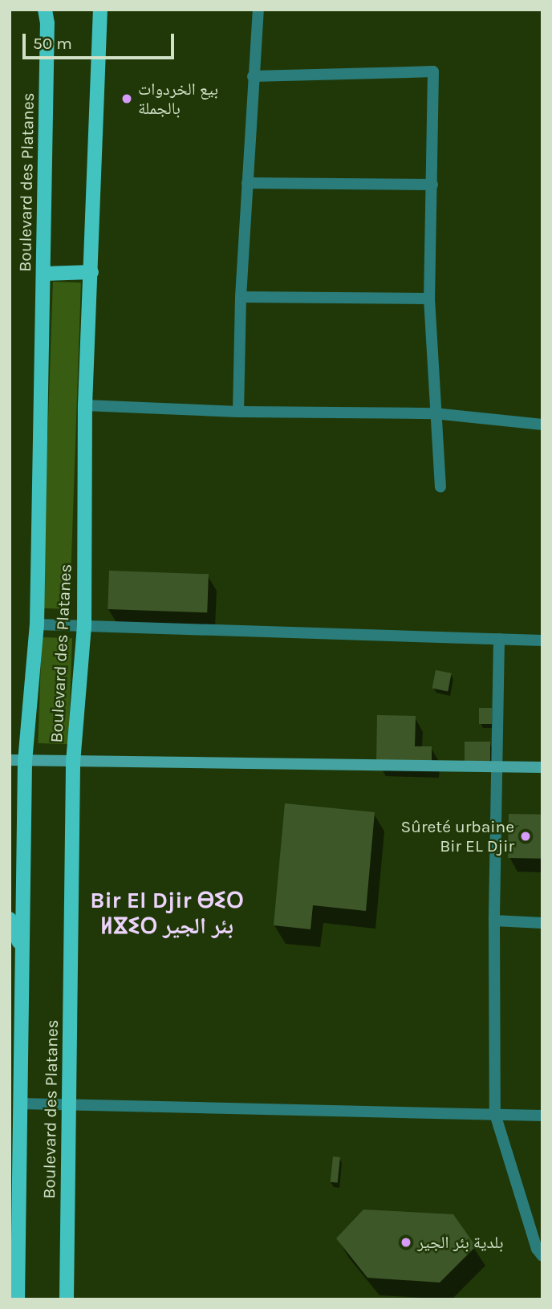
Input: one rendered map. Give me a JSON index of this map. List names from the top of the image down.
{
  "streets": {
    "main road": ["Boulevard des Platanes"]
  },
  "districts": ["Bir El Djir ⴱⵉⵔ ⵍⴵⵉⵔ بئر الجير"],
  "places": ["بيع الخردوات بالجملة", "Sûreté urbaine Bir EL Djir", "بلدية بئر الجير"],
  "scale_bar": "50 m"
}
